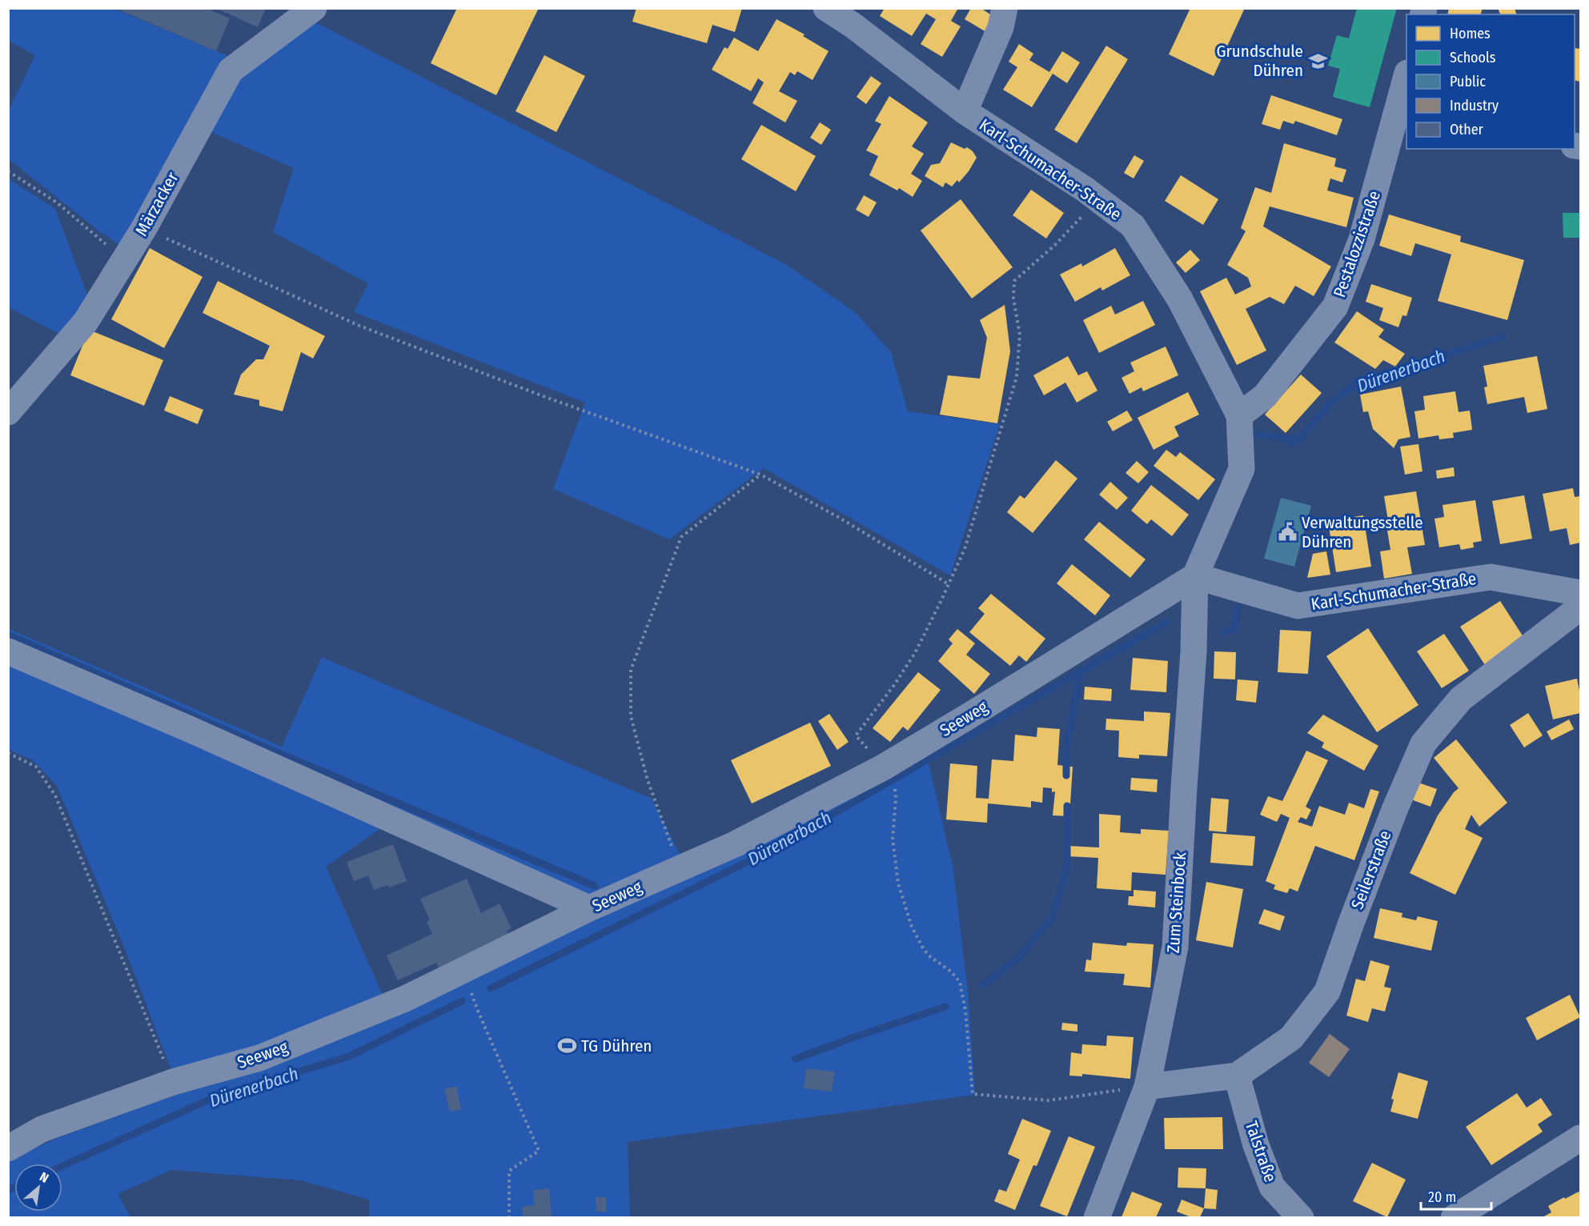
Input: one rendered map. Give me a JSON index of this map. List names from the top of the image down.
{
  "streets": {
    "street": [
      "Karl-Schumacher-Straße",
      "Märzacker",
      "Pestalozzistraße",
      "Seeweg",
      "Seilerstraße",
      "Zum Steinbock",
      "Talstraße"
    ]
  },
  "crossings": [
    ["Karl-Schumacher-Straße", "Pestalozzistraße"],
    ["Karl-Schumacher-Straße", "Seeweg"],
    ["Karl-Schumacher-Straße", "Zum Steinbock"],
    ["Seeweg", "Zum Steinbock"],
    ["Seilerstraße", "Zum Steinbock"],
    ["Seilerstraße", "Talstraße"]
  ],
  "water": ["Dürenerbach"],
  "places": {
    "school or university": ["Grundschule Dühren"],
    "public building": ["Verwaltungsstelle Dühren"],
    "sports": ["TG Dühren"]
  },
  "legend": [
    "Homes",
    "Schools",
    "Public",
    "Industry",
    "Other"
  ],
  "scale_bar": "20 m",
  "north": "top right"
}
